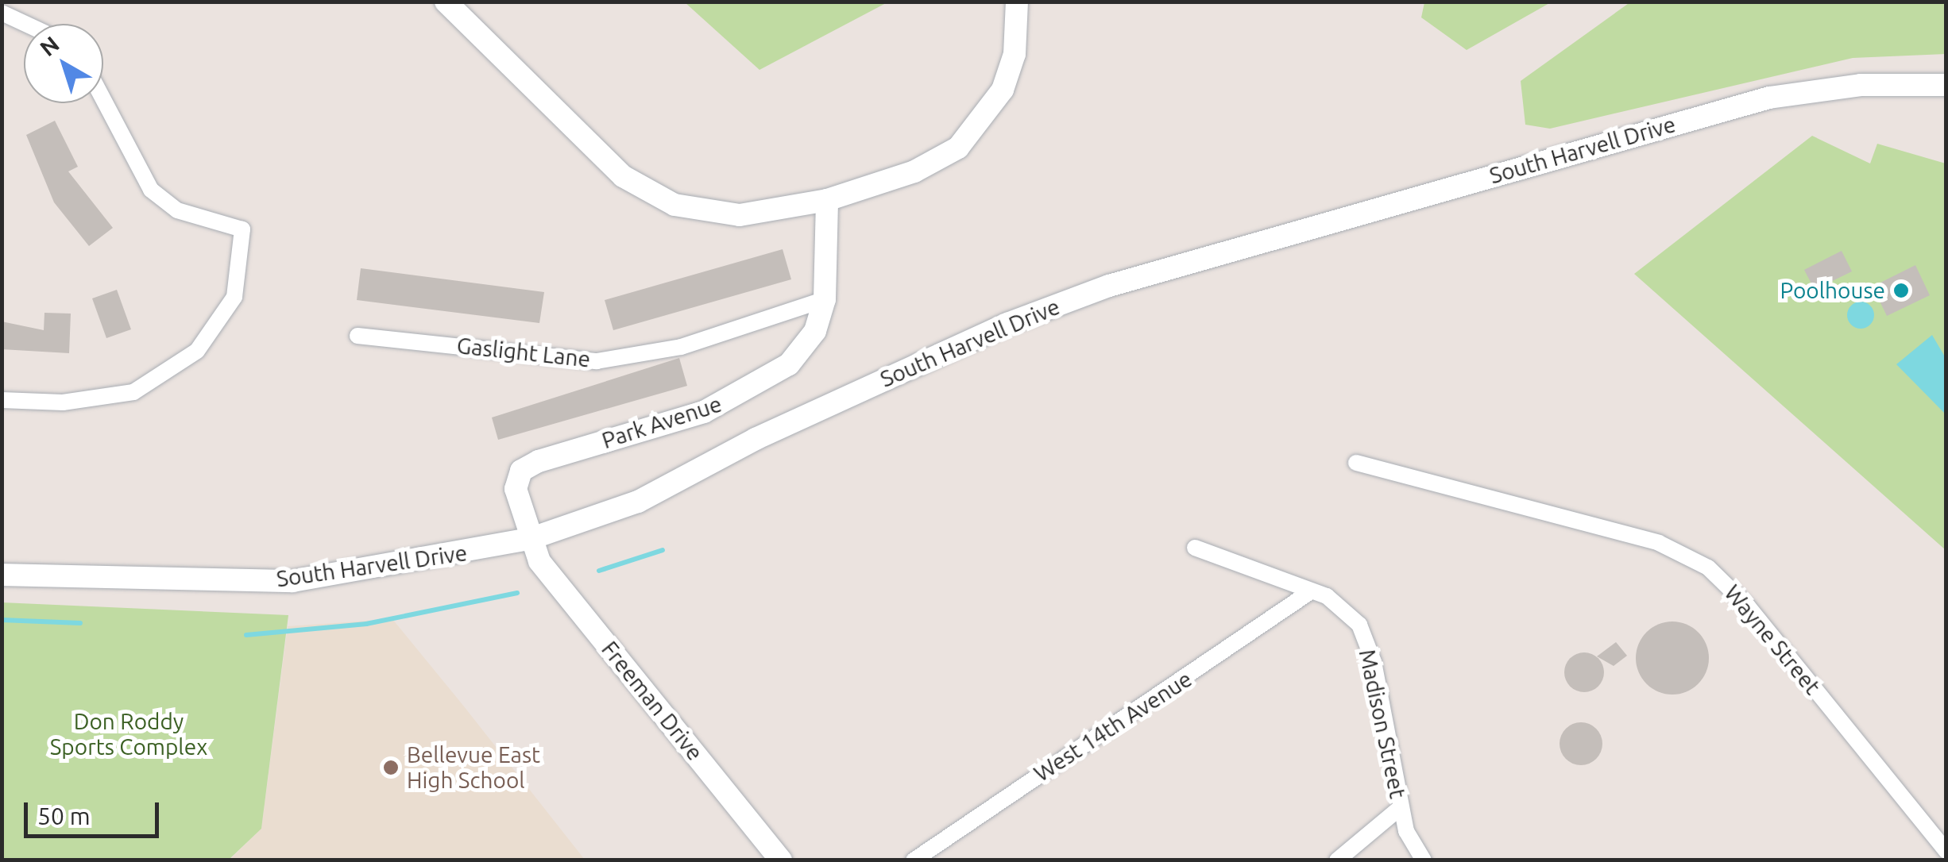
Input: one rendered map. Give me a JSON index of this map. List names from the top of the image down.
{
  "streets": {
    "main road": ["South Harvell Drive", "Park Avenue", "Freeman Drive"],
    "street": [
      "Gaslight Lane",
      "Wayne Street",
      "Madison Street",
      "West 14th Avenue"
    ]
  },
  "crossings": [
    ["South Harvell Drive", "Park Avenue"],
    ["South Harvell Drive", "Freeman Drive"],
    ["Gaslight Lane", "Park Avenue"],
    ["Park Avenue", "Freeman Drive"],
    ["Madison Street", "West 14th Avenue"]
  ],
  "parks": ["Don Roddy Sports Complex"],
  "places": ["Poolhouse", "Bellevue East High School"],
  "scale_bar": "50 m",
  "north": "top left"
}
